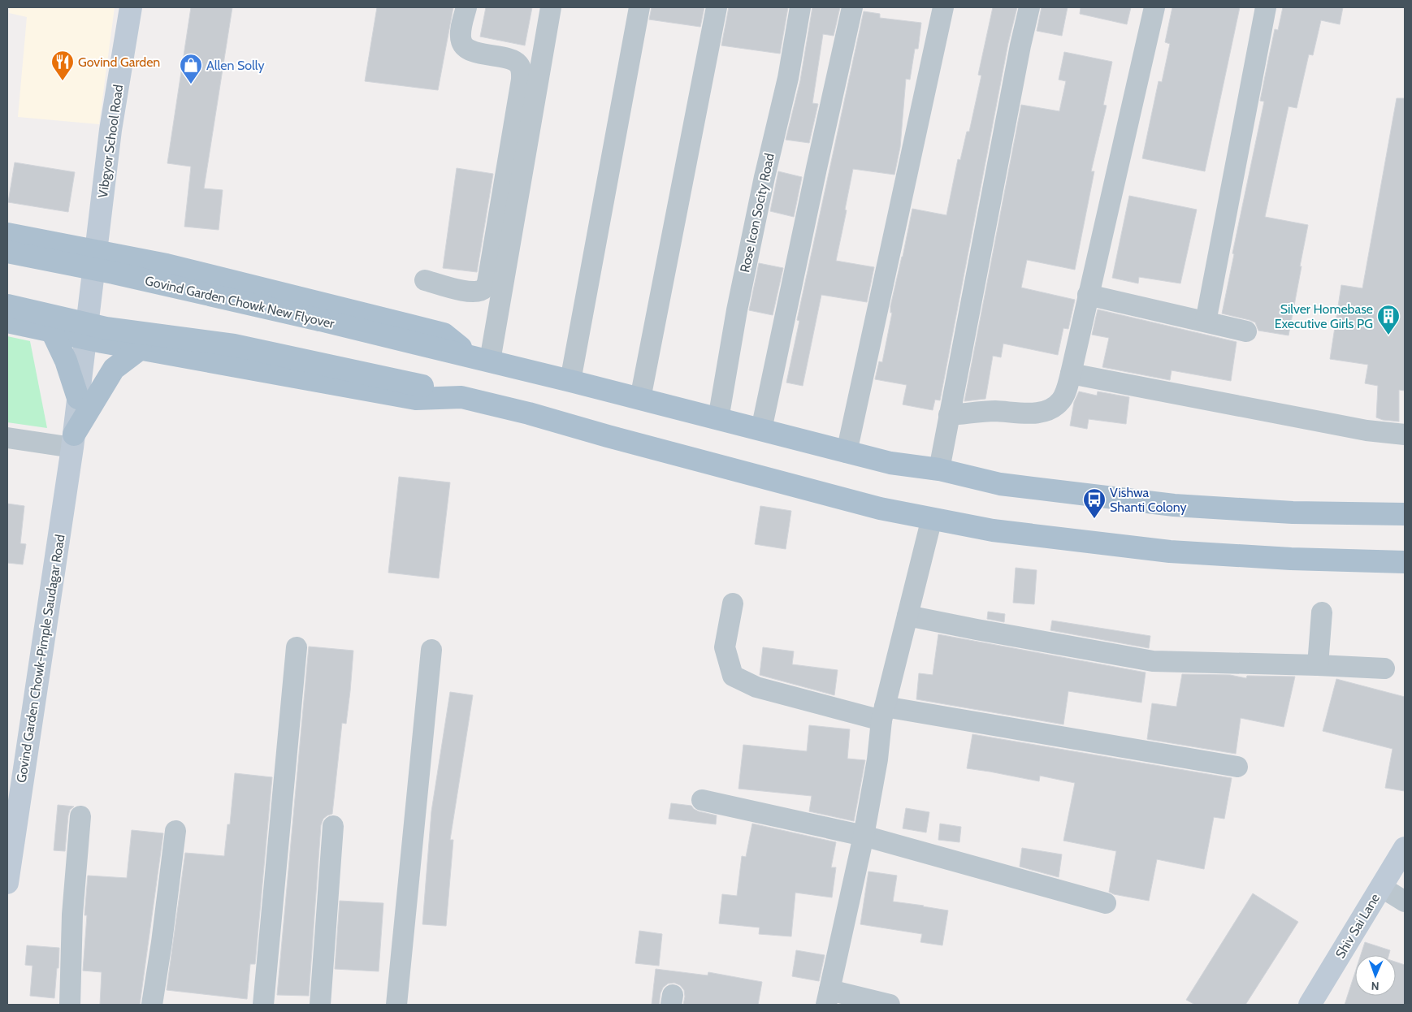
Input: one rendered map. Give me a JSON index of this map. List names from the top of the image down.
{
  "streets": {
    "main road": [
      "Vibgyor School Road",
      "Govind Garden Chowk New Flyover",
      "Govind Garden Chowk-Pimple Saudagar Road",
      "Shiv Sai Lane"
    ],
    "street": ["Rose Icon Socity Road"]
  },
  "crossings": [
    ["Vibgyor School Road", "Govind Garden Chowk-Pimple Saudagar Road"],
    ["Rose Icon Socity Road", "Govind Garden Chowk New Flyover"]
  ],
  "places": {
    "restaurant": ["Govind Garden"],
    "shop": ["Allen Solly"],
    "building": ["Silver Homebase Executive Girls PG"],
    "bus stop": ["Vishwa Shanti Colony"]
  },
  "north": "bottom"
}
